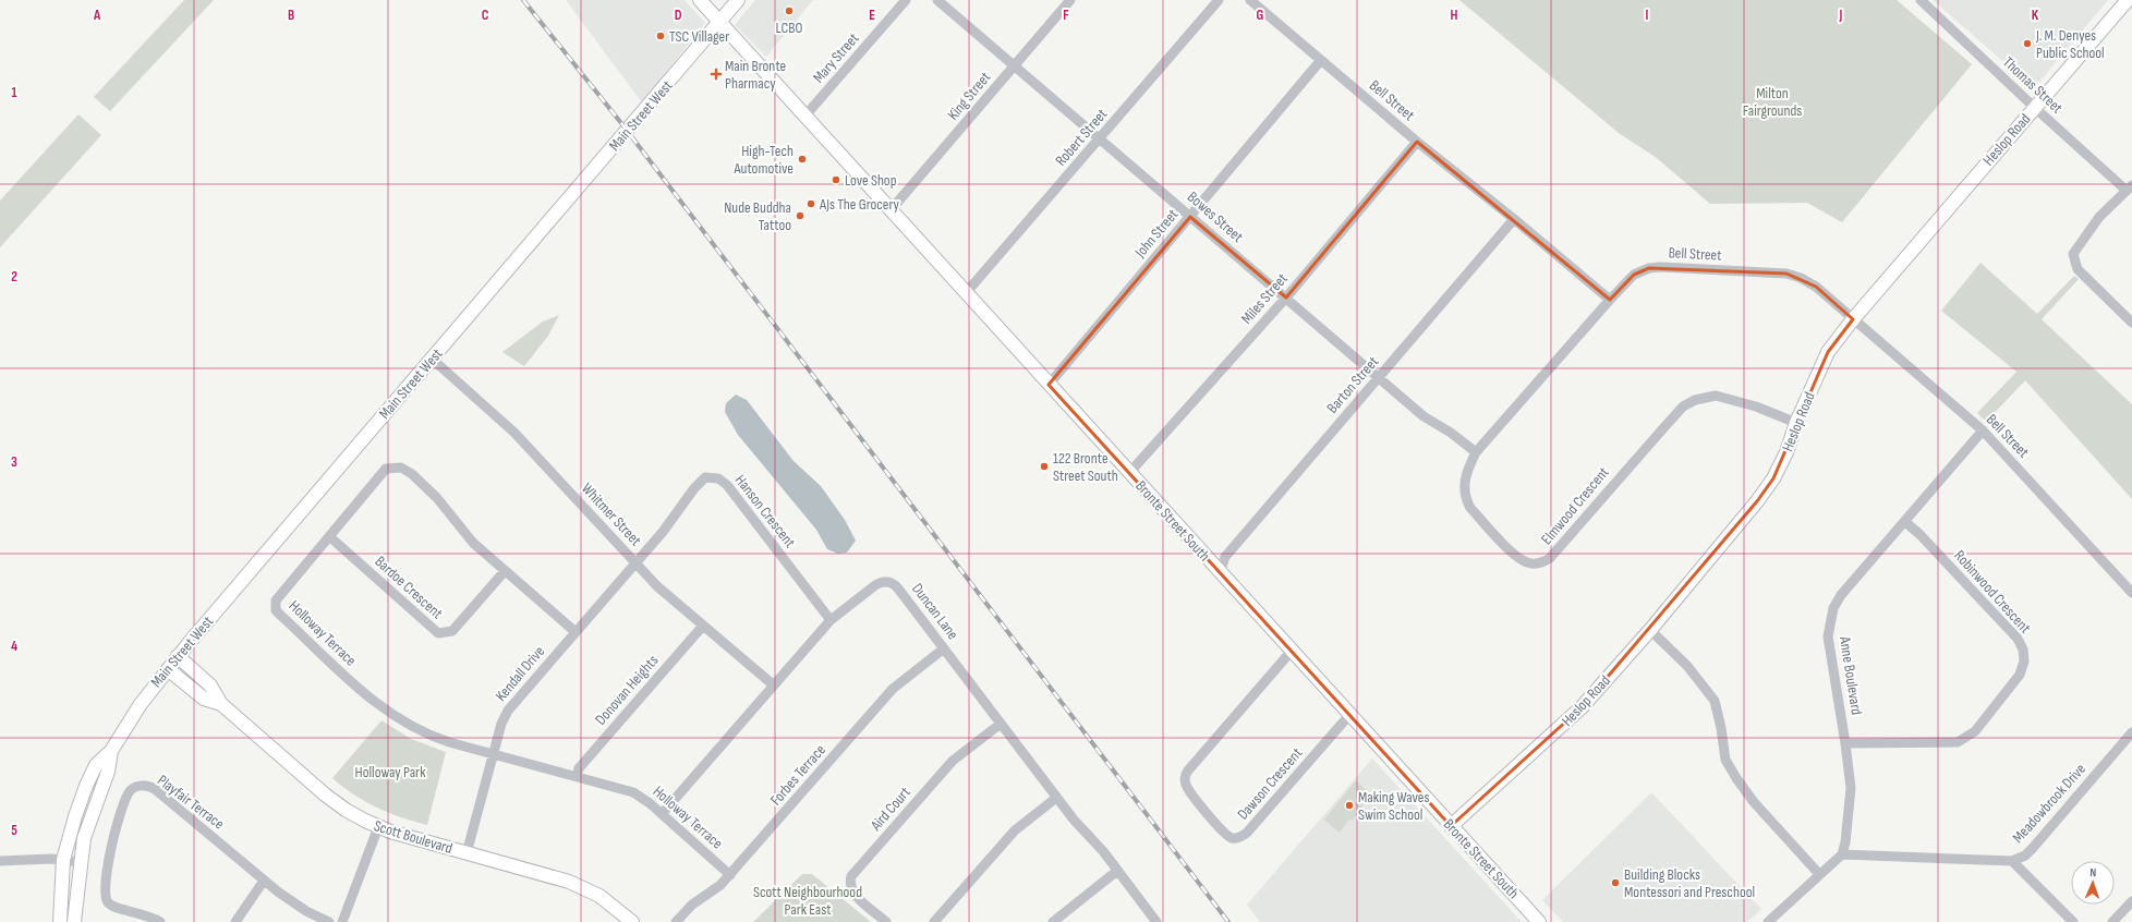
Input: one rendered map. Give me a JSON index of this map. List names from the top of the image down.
{
  "streets": {
    "main road": [
      "Main Street West",
      "Heslop Road",
      "Bronte Street South",
      "Scott Boulevard"
    ],
    "street": [
      "Mary Street",
      "Thomas Street",
      "King Street",
      "Bell Street",
      "Robert Street",
      "Bowes Street",
      "John Street",
      "Miles Street",
      "Barton Street",
      "Elmwood Crescent",
      "Hanson Crescent",
      "Whitmer Street",
      "Bardoe Crescent",
      "Robinwood Crescent",
      "Duncan Lane",
      "Holloway Terrace",
      "Kendall Drive",
      "Anne Boulevard",
      "Donovan Heights",
      "Forbes Terrace",
      "Dawson Crescent",
      "Playfair Terrace",
      "Meadowbrook Drive",
      "Aird Court"
    ]
  },
  "crossings": [
    ["Mary Street", "Bronte Street South"],
    ["Thomas Street", "Heslop Road"],
    ["King Street", "Bowes Street"],
    ["King Street", "Bronte Street South"],
    ["Bell Street", "Heslop Road"],
    ["Bell Street", "John Street"],
    ["Bell Street", "Miles Street"],
    ["Bell Street", "Barton Street"],
    ["Bell Street", "Elmwood Crescent"],
    ["Bell Street", "Anne Boulevard"],
    ["Main Street West", "Whitmer Street"],
    ["Main Street West", "Bronte Street South"],
    ["Main Street West", "Scott Boulevard"],
    ["Robert Street", "Bowes Street"],
    ["Robert Street", "Bronte Street South"],
    ["Heslop Road", "Elmwood Crescent"],
    ["Heslop Road", "Bronte Street South"],
    ["Bowes Street", "John Street"],
    ["Bowes Street", "Miles Street"],
    ["Bowes Street", "Barton Street"],
    ["Bowes Street", "Elmwood Crescent"],
    ["John Street", "Bronte Street South"],
    ["Miles Street", "Bronte Street South"],
    ["Barton Street", "Bronte Street South"],
    ["Hanson Crescent", "Whitmer Street"],
    ["Hanson Crescent", "Duncan Lane"],
    ["Hanson Crescent", "Kendall Drive"],
    ["Whitmer Street", "Duncan Lane"],
    ["Whitmer Street", "Kendall Drive"],
    ["Whitmer Street", "Donovan Heights"],
    ["Bronte Street South", "Dawson Crescent"],
    ["Bardoe Crescent", "Holloway Terrace"],
    ["Robinwood Crescent", "Anne Boulevard"],
    ["Duncan Lane", "Holloway Terrace"],
    ["Duncan Lane", "Forbes Terrace"],
    ["Duncan Lane", "Aird Court"],
    ["Holloway Terrace", "Kendall Drive"],
    ["Holloway Terrace", "Donovan Heights"],
    ["Holloway Terrace", "Forbes Terrace"],
    ["Kendall Drive", "Scott Boulevard"],
    ["Anne Boulevard", "Meadowbrook Drive"]
  ],
  "parks": ["Milton Fairgrounds", "Holloway Park", "Scott Neighbourhood Park East"],
  "places": {
    "other": [
      "LCBO",
      "TSC Villager",
      "J. M. Denyes Public School",
      "High-Tech Automotive",
      "Love Shop",
      "AJs The Grocery",
      "Nude Buddha Tattoo",
      "122 Bronte Street South",
      "Making Waves Swim School",
      "Building Blocks Montessori and Preschool"
    ],
    "health": ["Main Bronte Pharmacy"]
  },
  "north": "top",
  "grid": {
    "columns": [
      "A",
      "B",
      "C",
      "D",
      "E",
      "F",
      "G",
      "H",
      "I",
      "J",
      "K"
    ],
    "rows": [
      "1",
      "2",
      "3",
      "4",
      "5"
    ]
  }
}
